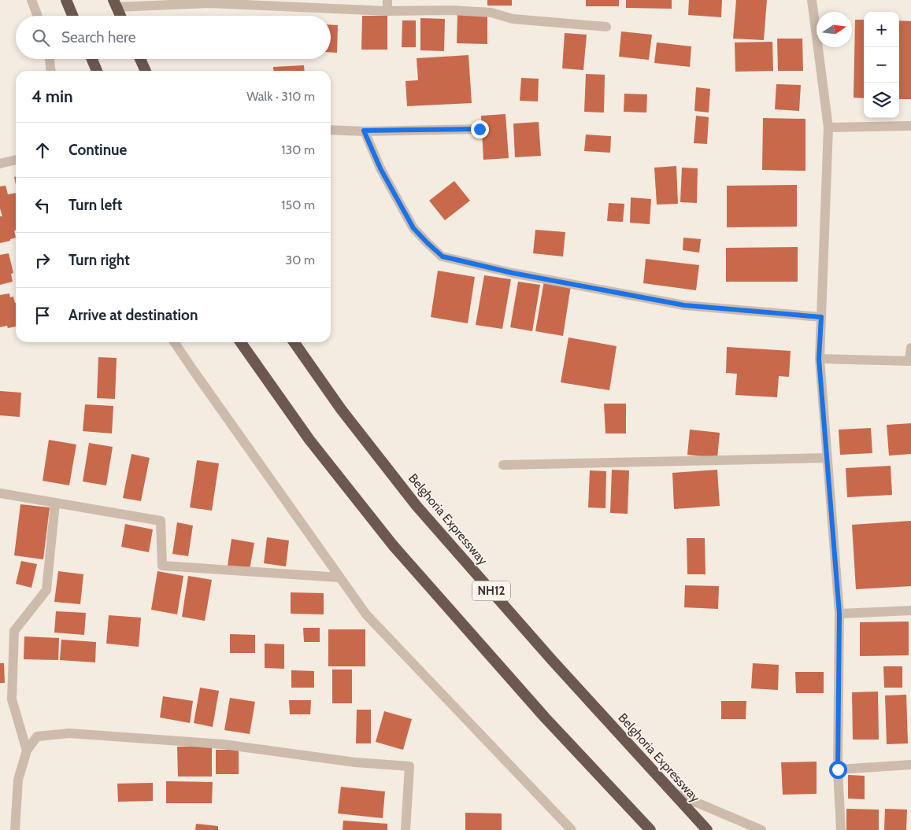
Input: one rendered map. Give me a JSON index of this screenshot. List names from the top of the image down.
{
  "streets": {
    "highway": ["Belghoria Expressway", "NH12"]
  },
  "north": "right",
  "page": {
    "map_buttons": ["+", "−"],
    "search": "Search here",
    "heading": ["4 min", "Walk · 310 m"],
    "list": [
      ["Continue", "130 m"],
      ["Turn left", "150 m"],
      ["Turn right", "30 m"],
      "Arrive at destination"
    ]
  }
}
